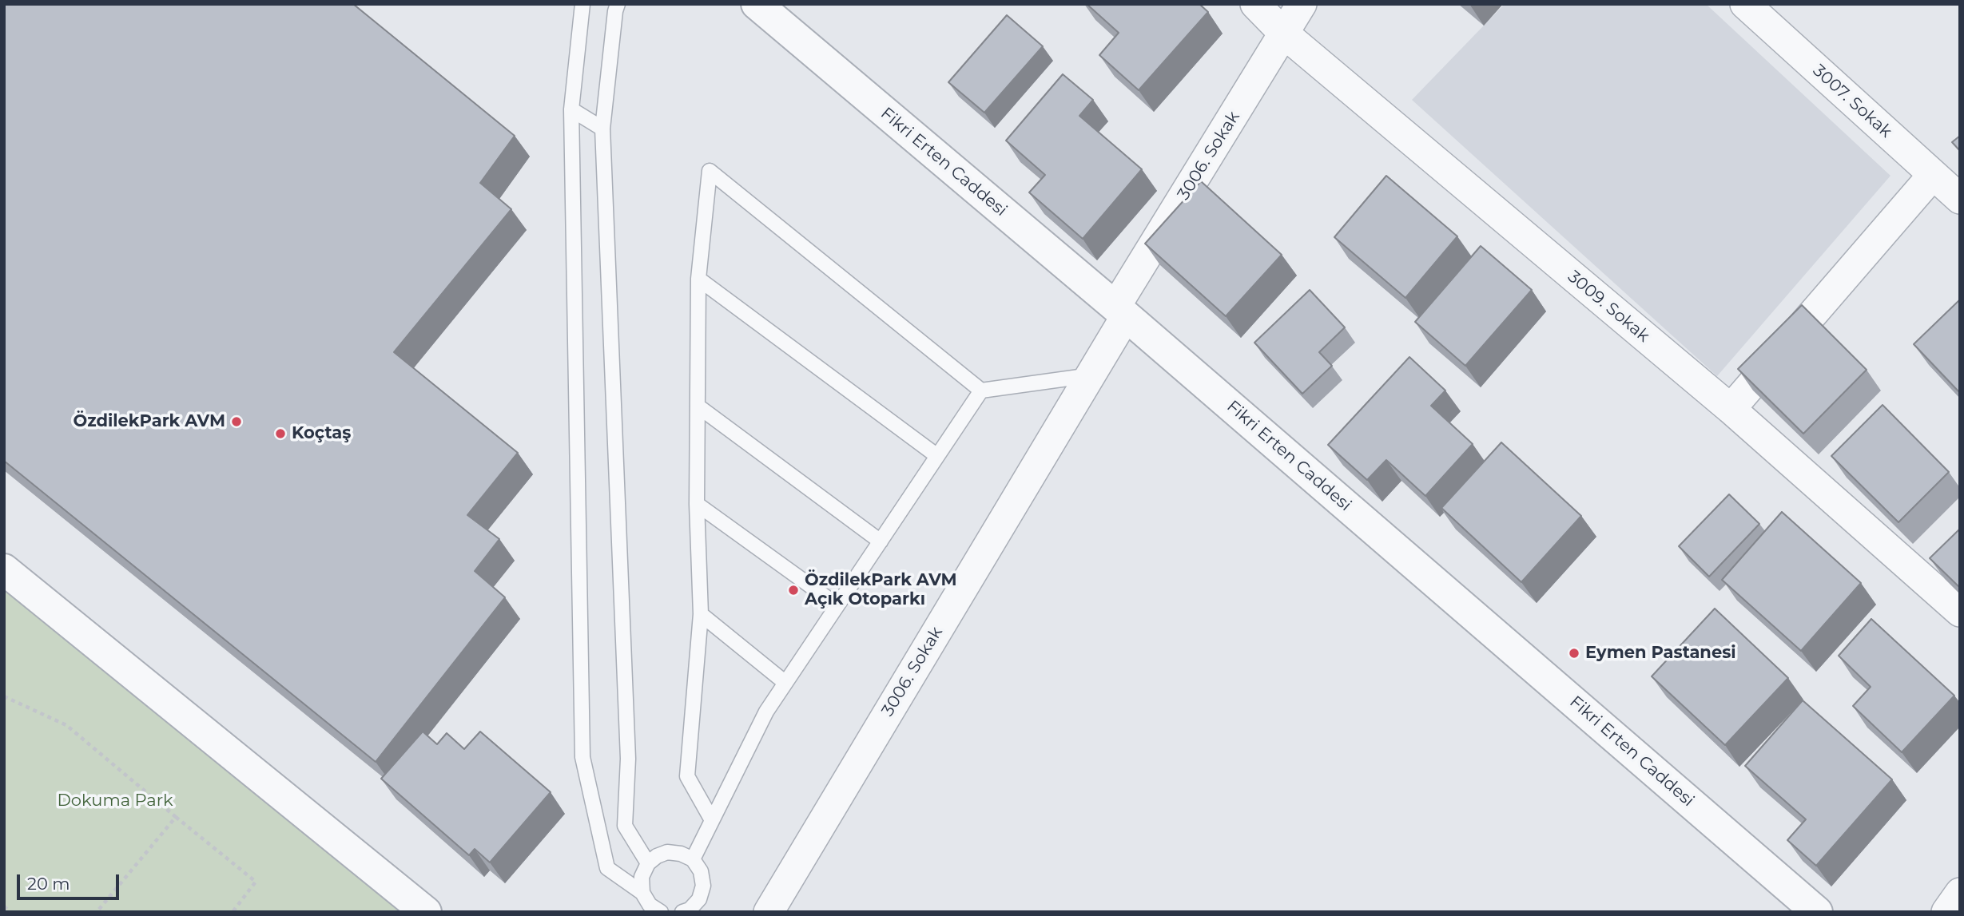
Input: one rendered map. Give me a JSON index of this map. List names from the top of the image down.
{
  "streets": {
    "street": [
      "3007. Sokak",
      "3006. Sokak",
      "Fikri Erten Caddesi",
      "3009. Sokak"
    ]
  },
  "crossings": [
    ["3006. Sokak", "Fikri Erten Caddesi"],
    ["3006. Sokak", "3009. Sokak"]
  ],
  "parks": ["Dokuma Park"],
  "places": [
    "ÖzdilekPark AVM",
    "Koçtaş",
    "ÖzdilekPark AVM Açık Otoparkı",
    "Eymen Pastanesi"
  ],
  "scale_bar": "20 m"
}
